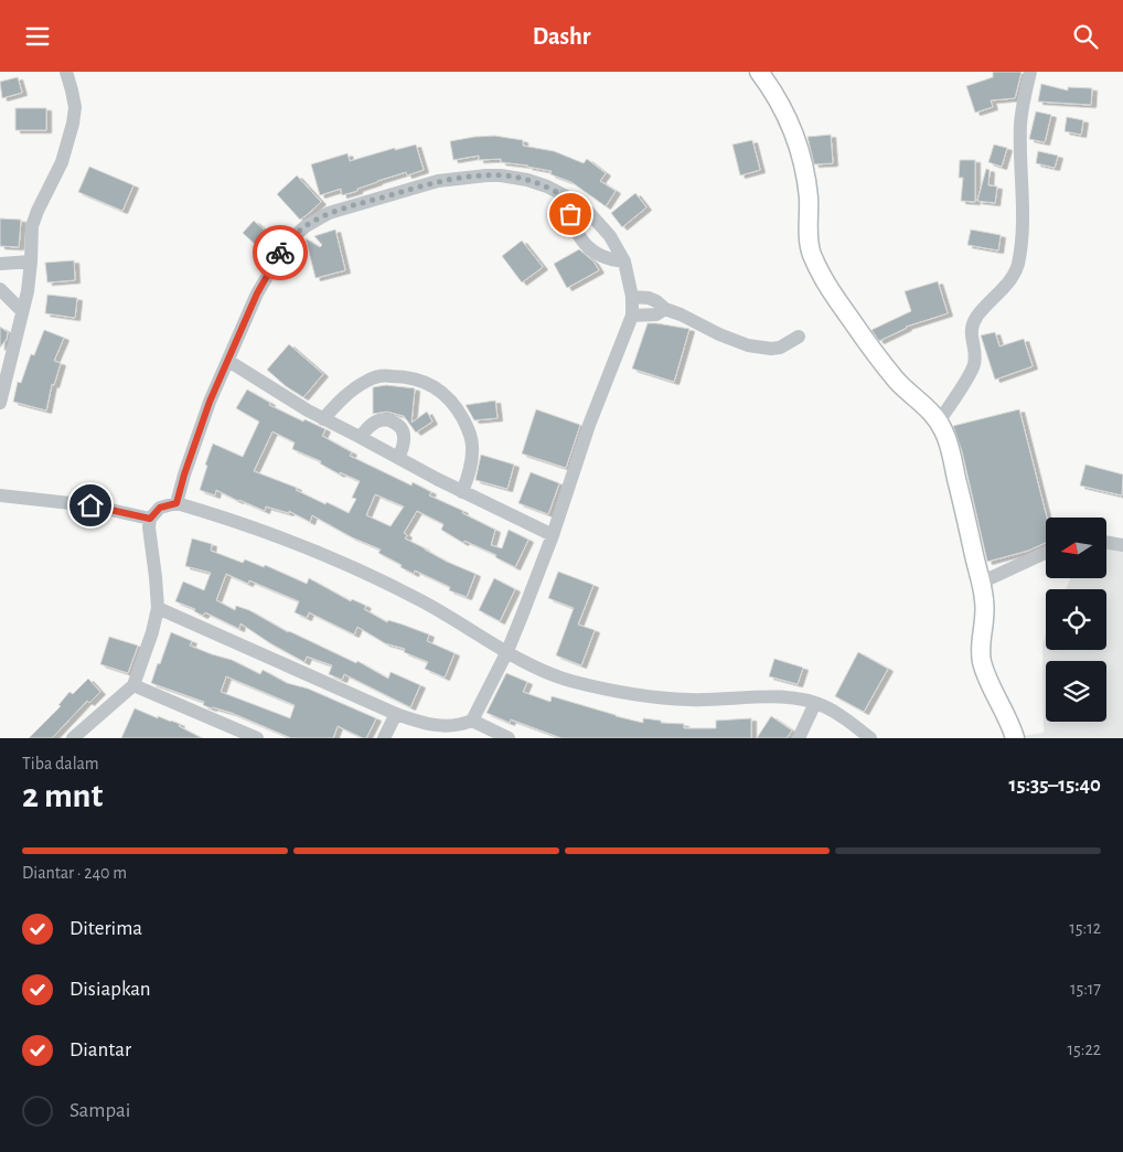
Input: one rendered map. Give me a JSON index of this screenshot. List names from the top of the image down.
{
  "north": "left",
  "page": {
    "header": "Dashr",
    "heading": ["2 mnt", "Tiba dalam", "15:35–15:40"],
    "bar": "Diantar · 240 m",
    "list": [
      ["Diterima", "15:12"],
      ["Disiapkan", "15:17"],
      ["Diantar", "15:22"],
      "Sampai"
    ]
  }
}
